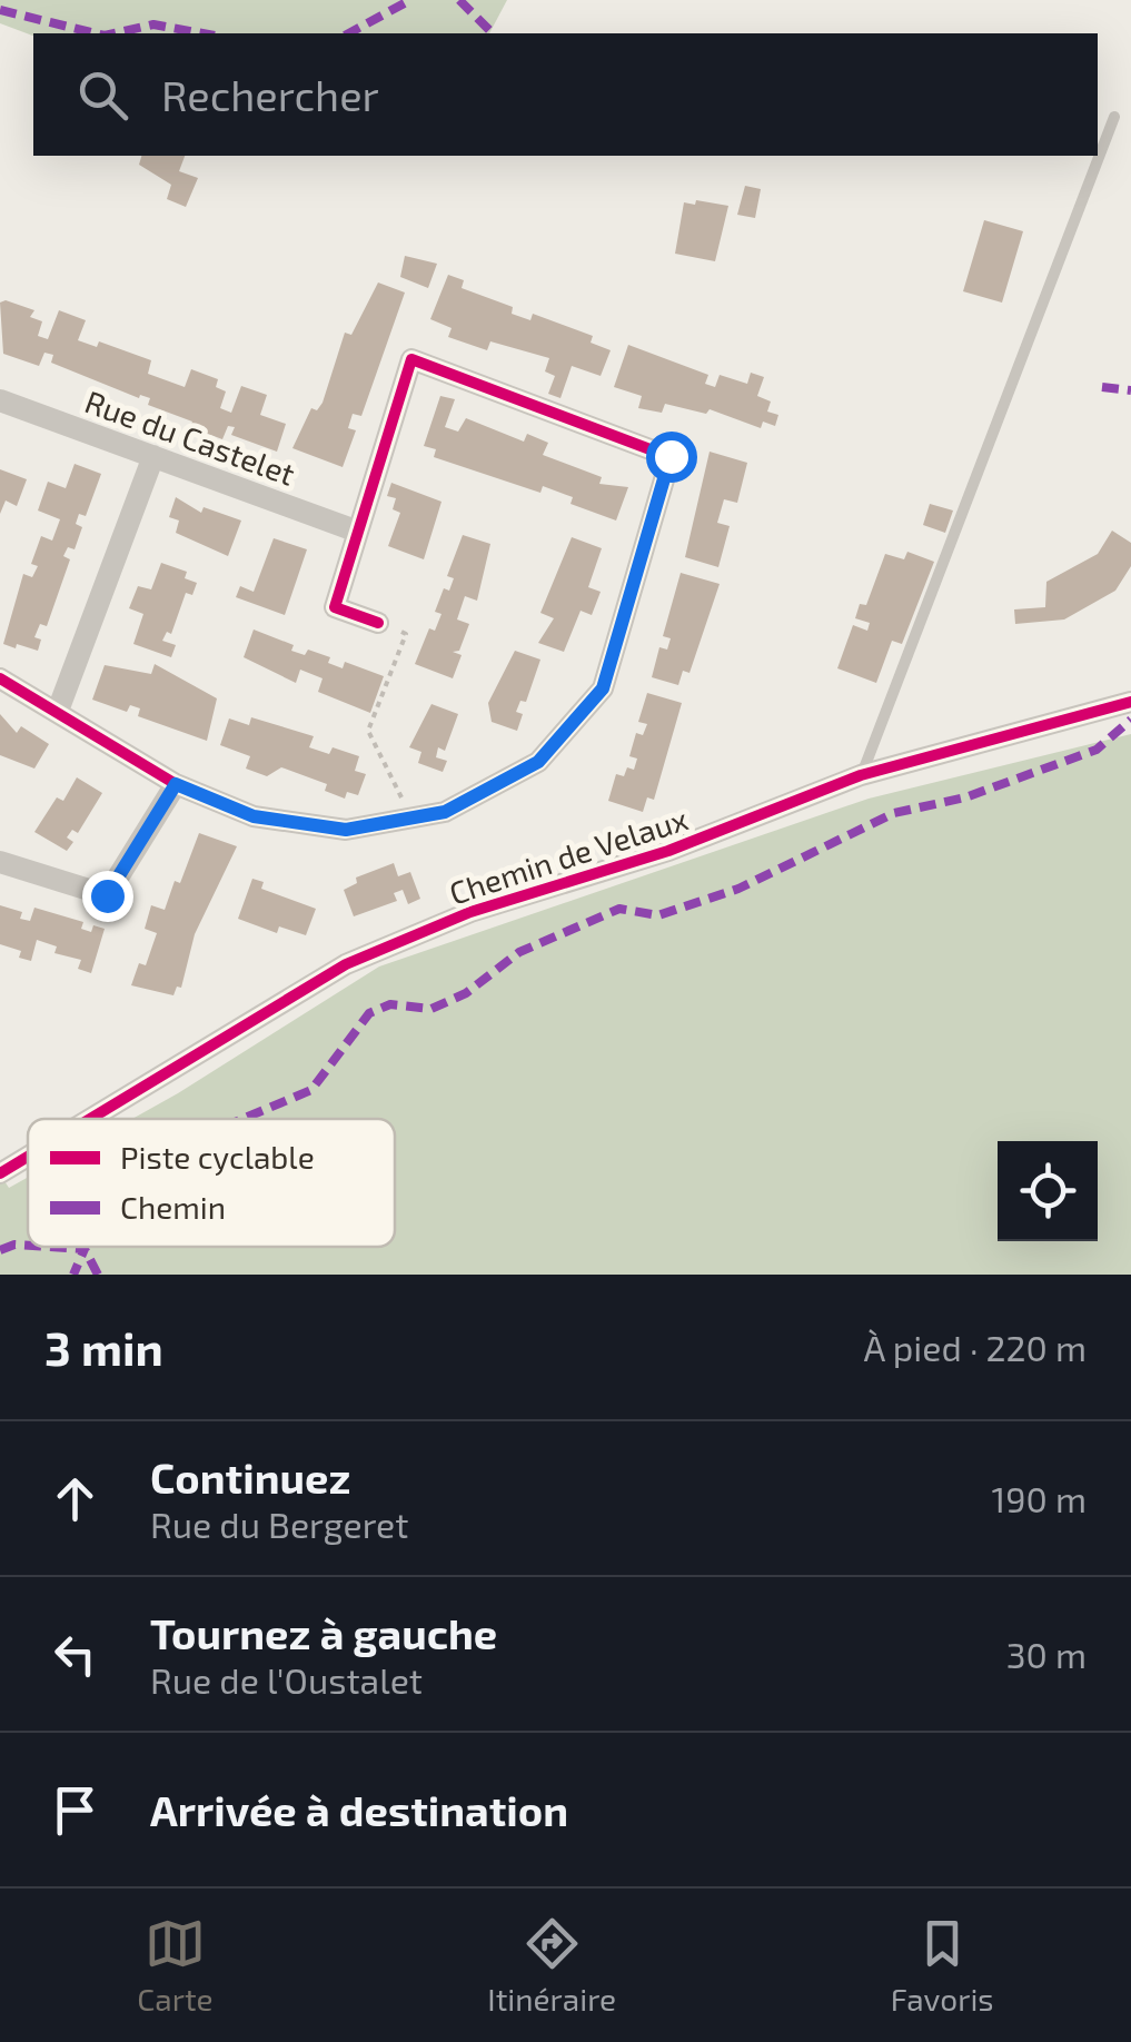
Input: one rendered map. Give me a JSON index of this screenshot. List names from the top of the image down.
{
  "streets": {
    "street": ["Rue du Castelet", "Chemin de Velaux"]
  },
  "legend": ["Piste cyclable", "Chemin"],
  "page": {
    "search": "Rechercher",
    "heading": ["3 min", "À pied · 220 m"],
    "list": [
      ["Continuez", "Rue du Bergeret", "190 m"],
      ["Tournez à gauche", "Rue de l'Oustalet", "30 m"],
      "Arrivée à destination"
    ],
    "nav": ["Carte", "Itinéraire", "Favoris"]
  }
}
